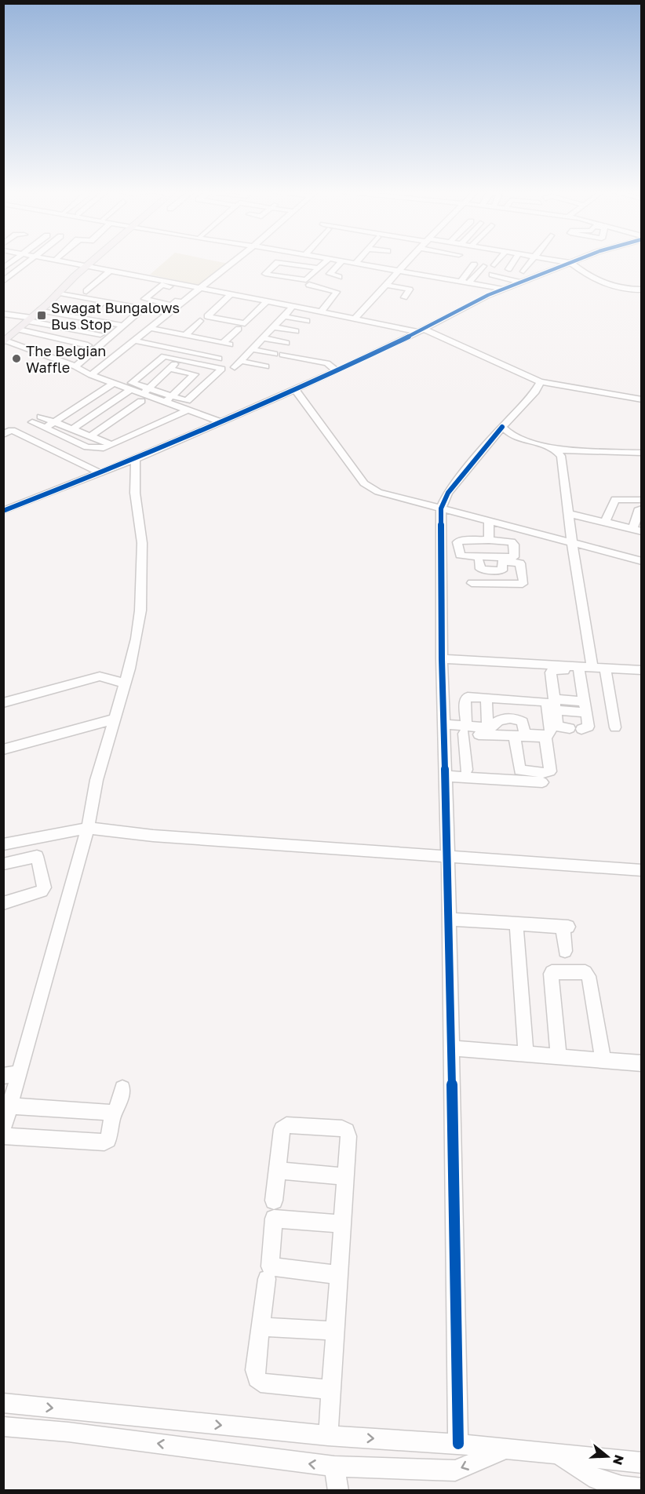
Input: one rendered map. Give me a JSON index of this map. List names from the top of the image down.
{
  "places": {
    "transit": ["Swagat Bungalows Bus Stop"],
    "other": ["The Belgian Waffle"]
  },
  "north": "right"
}
